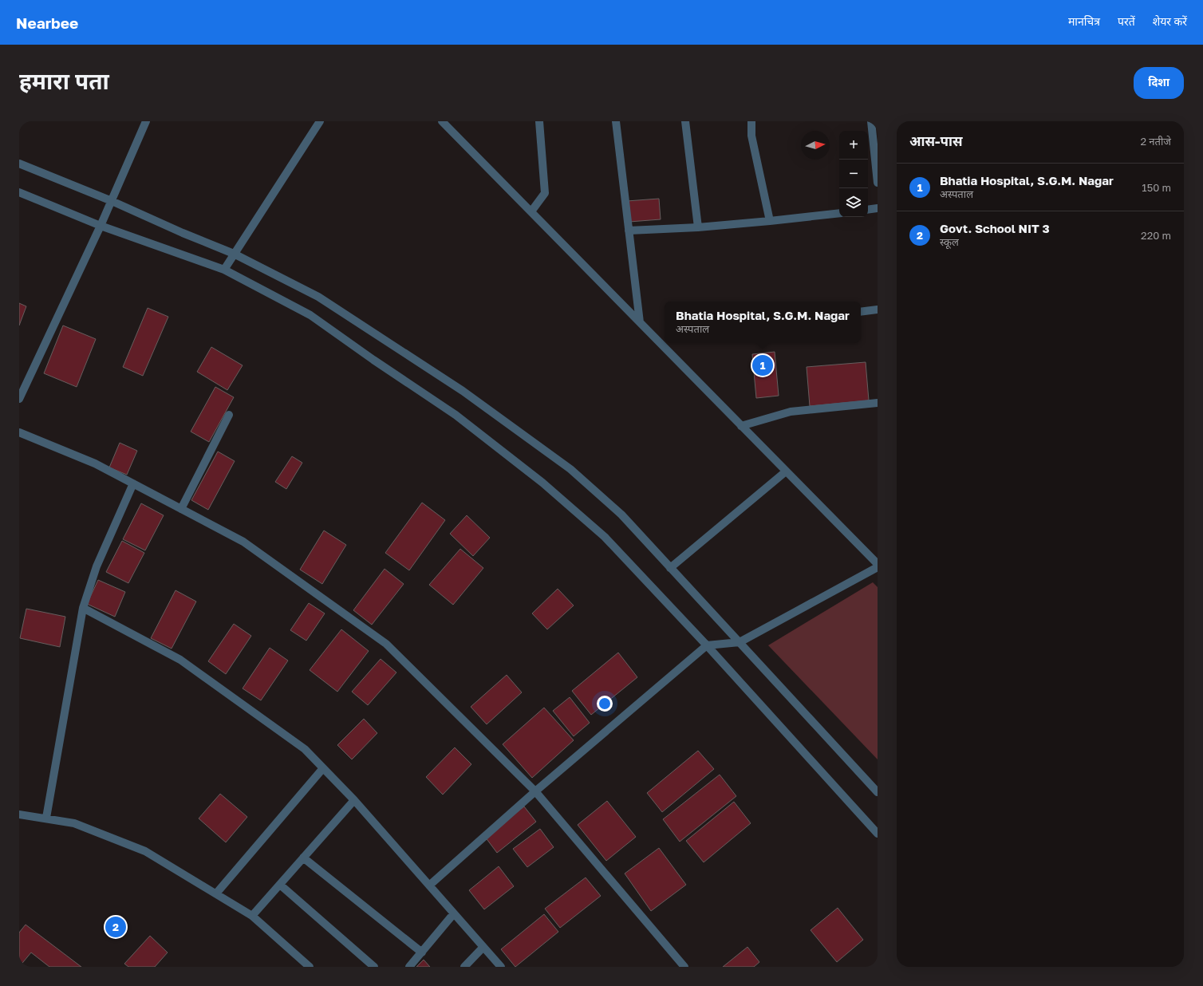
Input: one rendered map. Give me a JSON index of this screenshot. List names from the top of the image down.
{
  "north": "right",
  "page": {
    "header": "Nearbee",
    "nav": ["मानचित्र", "परतें", "शेयर करें"],
    "buttons": "दिशा",
    "title": "हमारा पता",
    "heading": ["आस-पास", "2 नतीजे"],
    "map_buttons": ["+", "−"],
    "list": [
      {
        "mark": "1",
        "name": "Bhatia Hospital, S.G.M. Nagar",
        "note": "अस्पताल",
        "value": "150 m"
      },
      {
        "mark": "2",
        "name": "Govt. School NIT 3",
        "note": "स्कूल",
        "value": "220 m"
      }
    ],
    "popup": ["Bhatia Hospital, S.G.M. Nagar", "अस्पताल"],
    "pins": ["1", "2"]
  }
}
